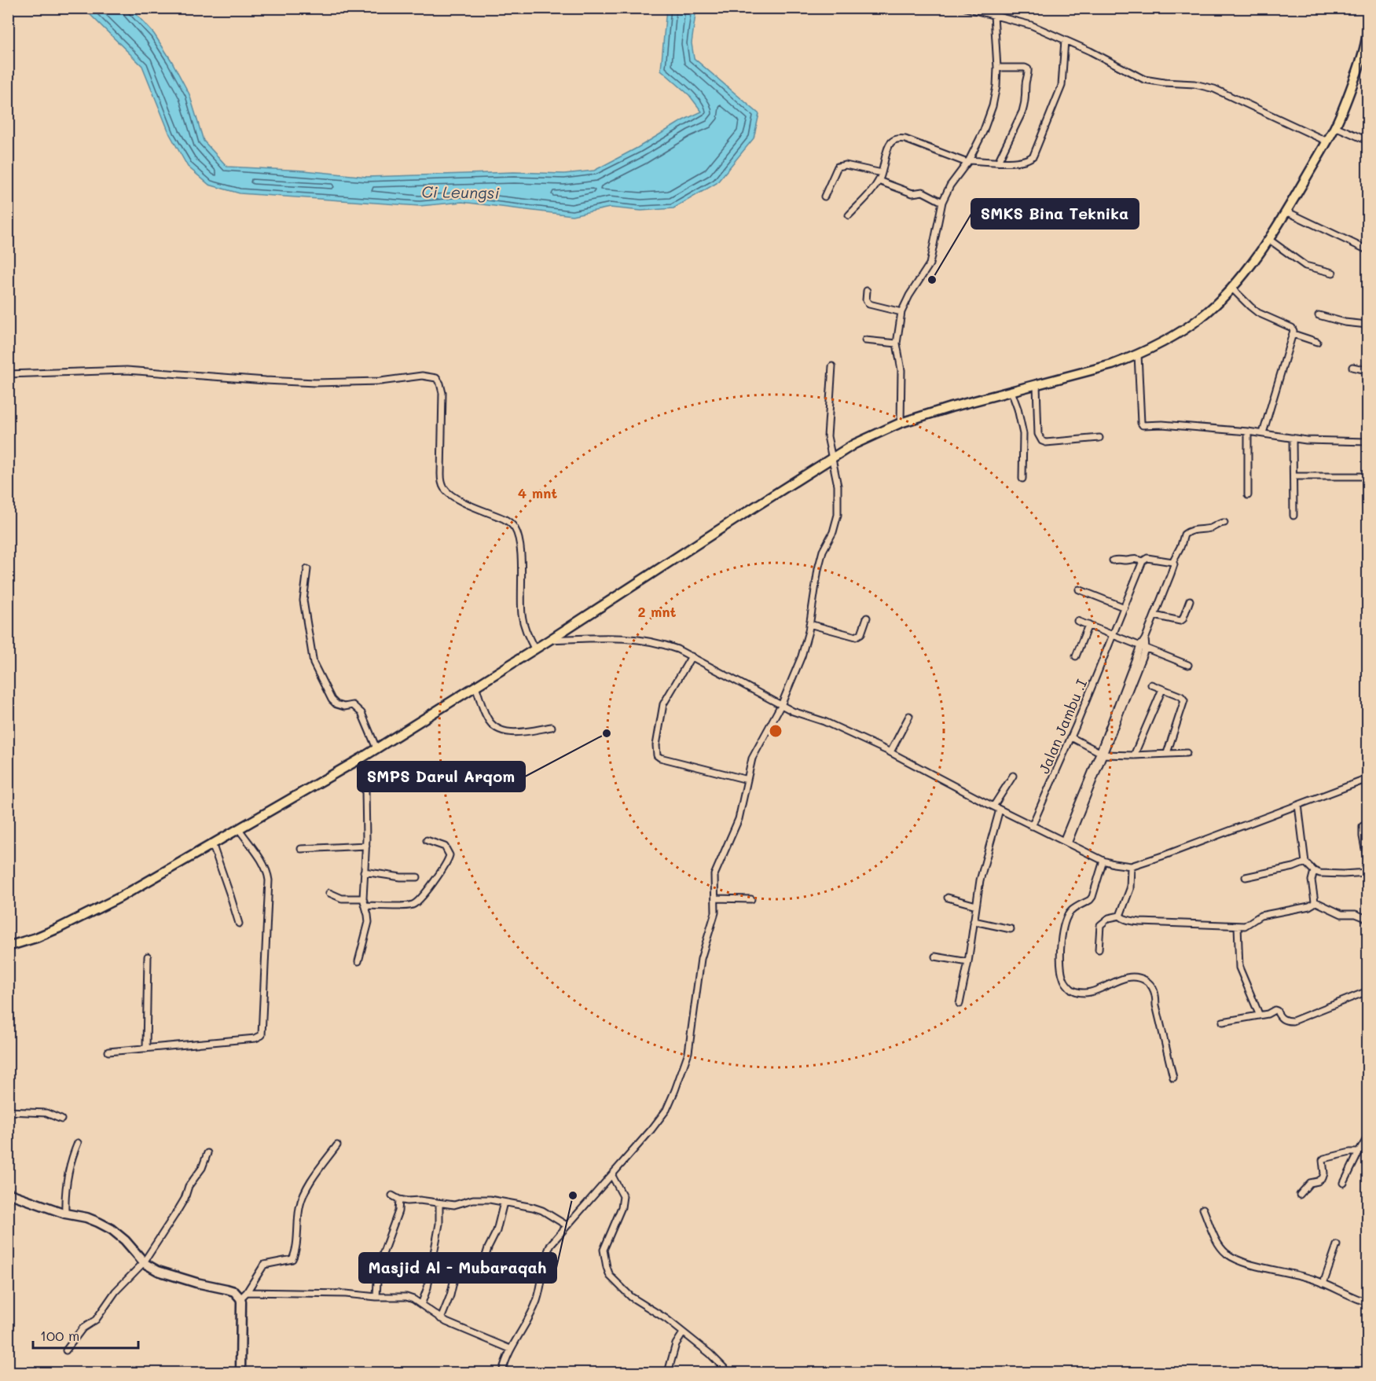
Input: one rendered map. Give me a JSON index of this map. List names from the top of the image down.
{
  "streets": {
    "street": ["Jalan Jambu .I"]
  },
  "water": ["Ci Leungsi"],
  "places": ["SMKS Bina Teknika", "SMPS Darul Arqom", "Masjid Al - Mubaraqah"],
  "scale_bar": "100 m",
  "rings": ["4 mnt", "2 mnt"]
}
